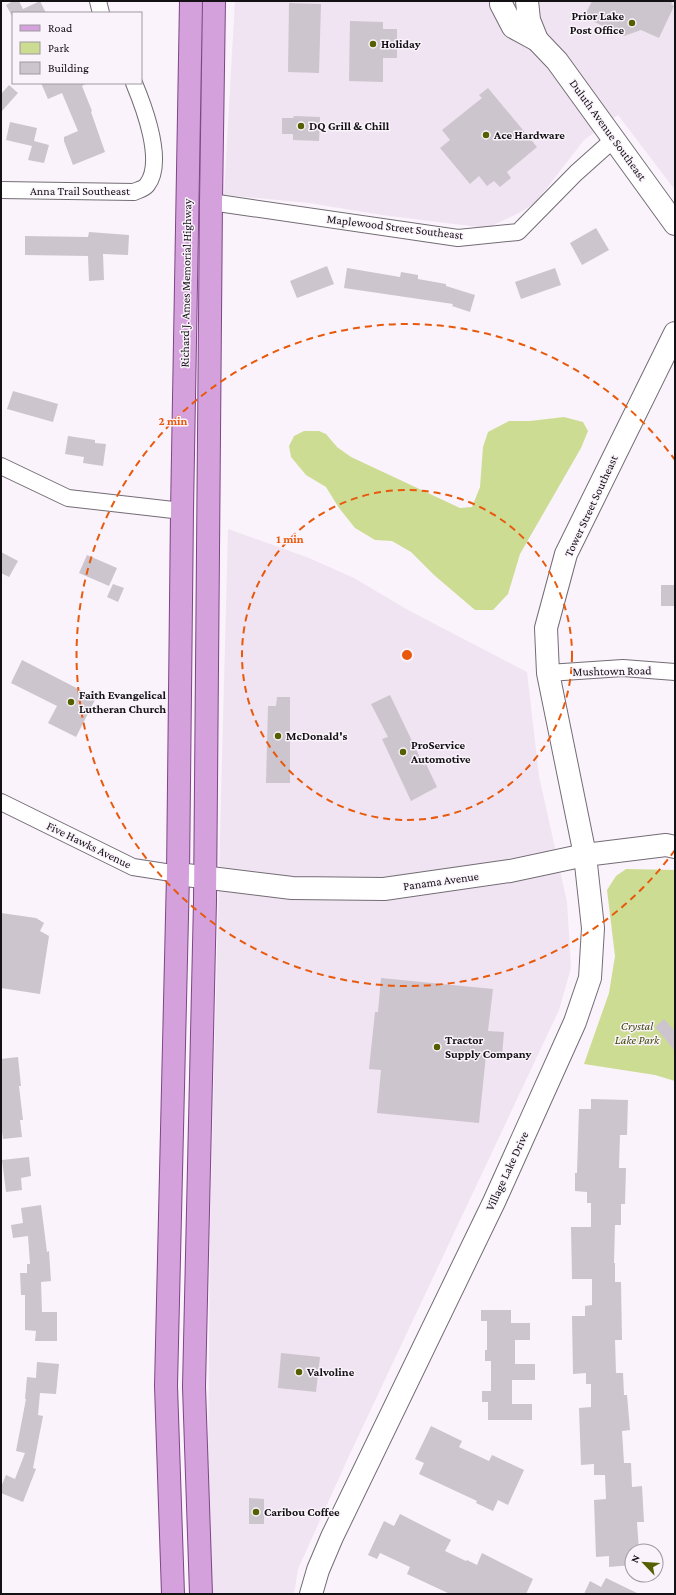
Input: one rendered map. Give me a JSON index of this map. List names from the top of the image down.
{
  "streets": {
    "main road": ["Richard J. Ames Memorial Highway"],
    "street": [
      "Duluth Avenue Southeast",
      "Anna Trail Southeast",
      "Maplewood Street Southeast",
      "Tower Street Southeast",
      "Mushtown Road",
      "Five Hawks Avenue",
      "Panama Avenue",
      "Village Lake Drive"
    ]
  },
  "crossings": [
    ["Duluth Avenue Southeast", "Maplewood Street Southeast"],
    ["Maplewood Street Southeast", "Richard J. Ames Memorial Highway"],
    ["Richard J. Ames Memorial Highway", "Five Hawks Avenue"],
    ["Richard J. Ames Memorial Highway", "Panama Avenue"],
    ["Tower Street Southeast", "Mushtown Road"],
    ["Tower Street Southeast", "Panama Avenue"],
    ["Tower Street Southeast", "Village Lake Drive"],
    ["Five Hawks Avenue", "Panama Avenue"],
    ["Panama Avenue", "Village Lake Drive"]
  ],
  "parks": ["Crystal Lake Park"],
  "places": [
    "Prior Lake Post Office",
    "Holiday",
    "DQ Grill & Chill",
    "Ace Hardware",
    "Faith Evangelical Lutheran Church",
    "McDonald's",
    "ProService Automotive",
    "Tractor Supply Company",
    "Valvoline",
    "Caribou Coffee"
  ],
  "legend": ["Road", "Park", "Building"],
  "north": "top left",
  "rings": ["2 min", "1 min"]
}
